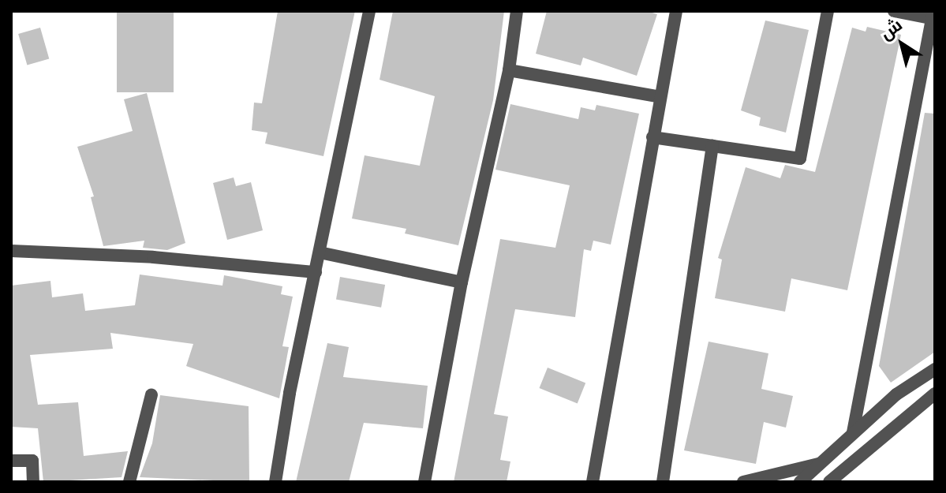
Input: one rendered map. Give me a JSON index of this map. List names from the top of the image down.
{
  "north": "top left"
}
